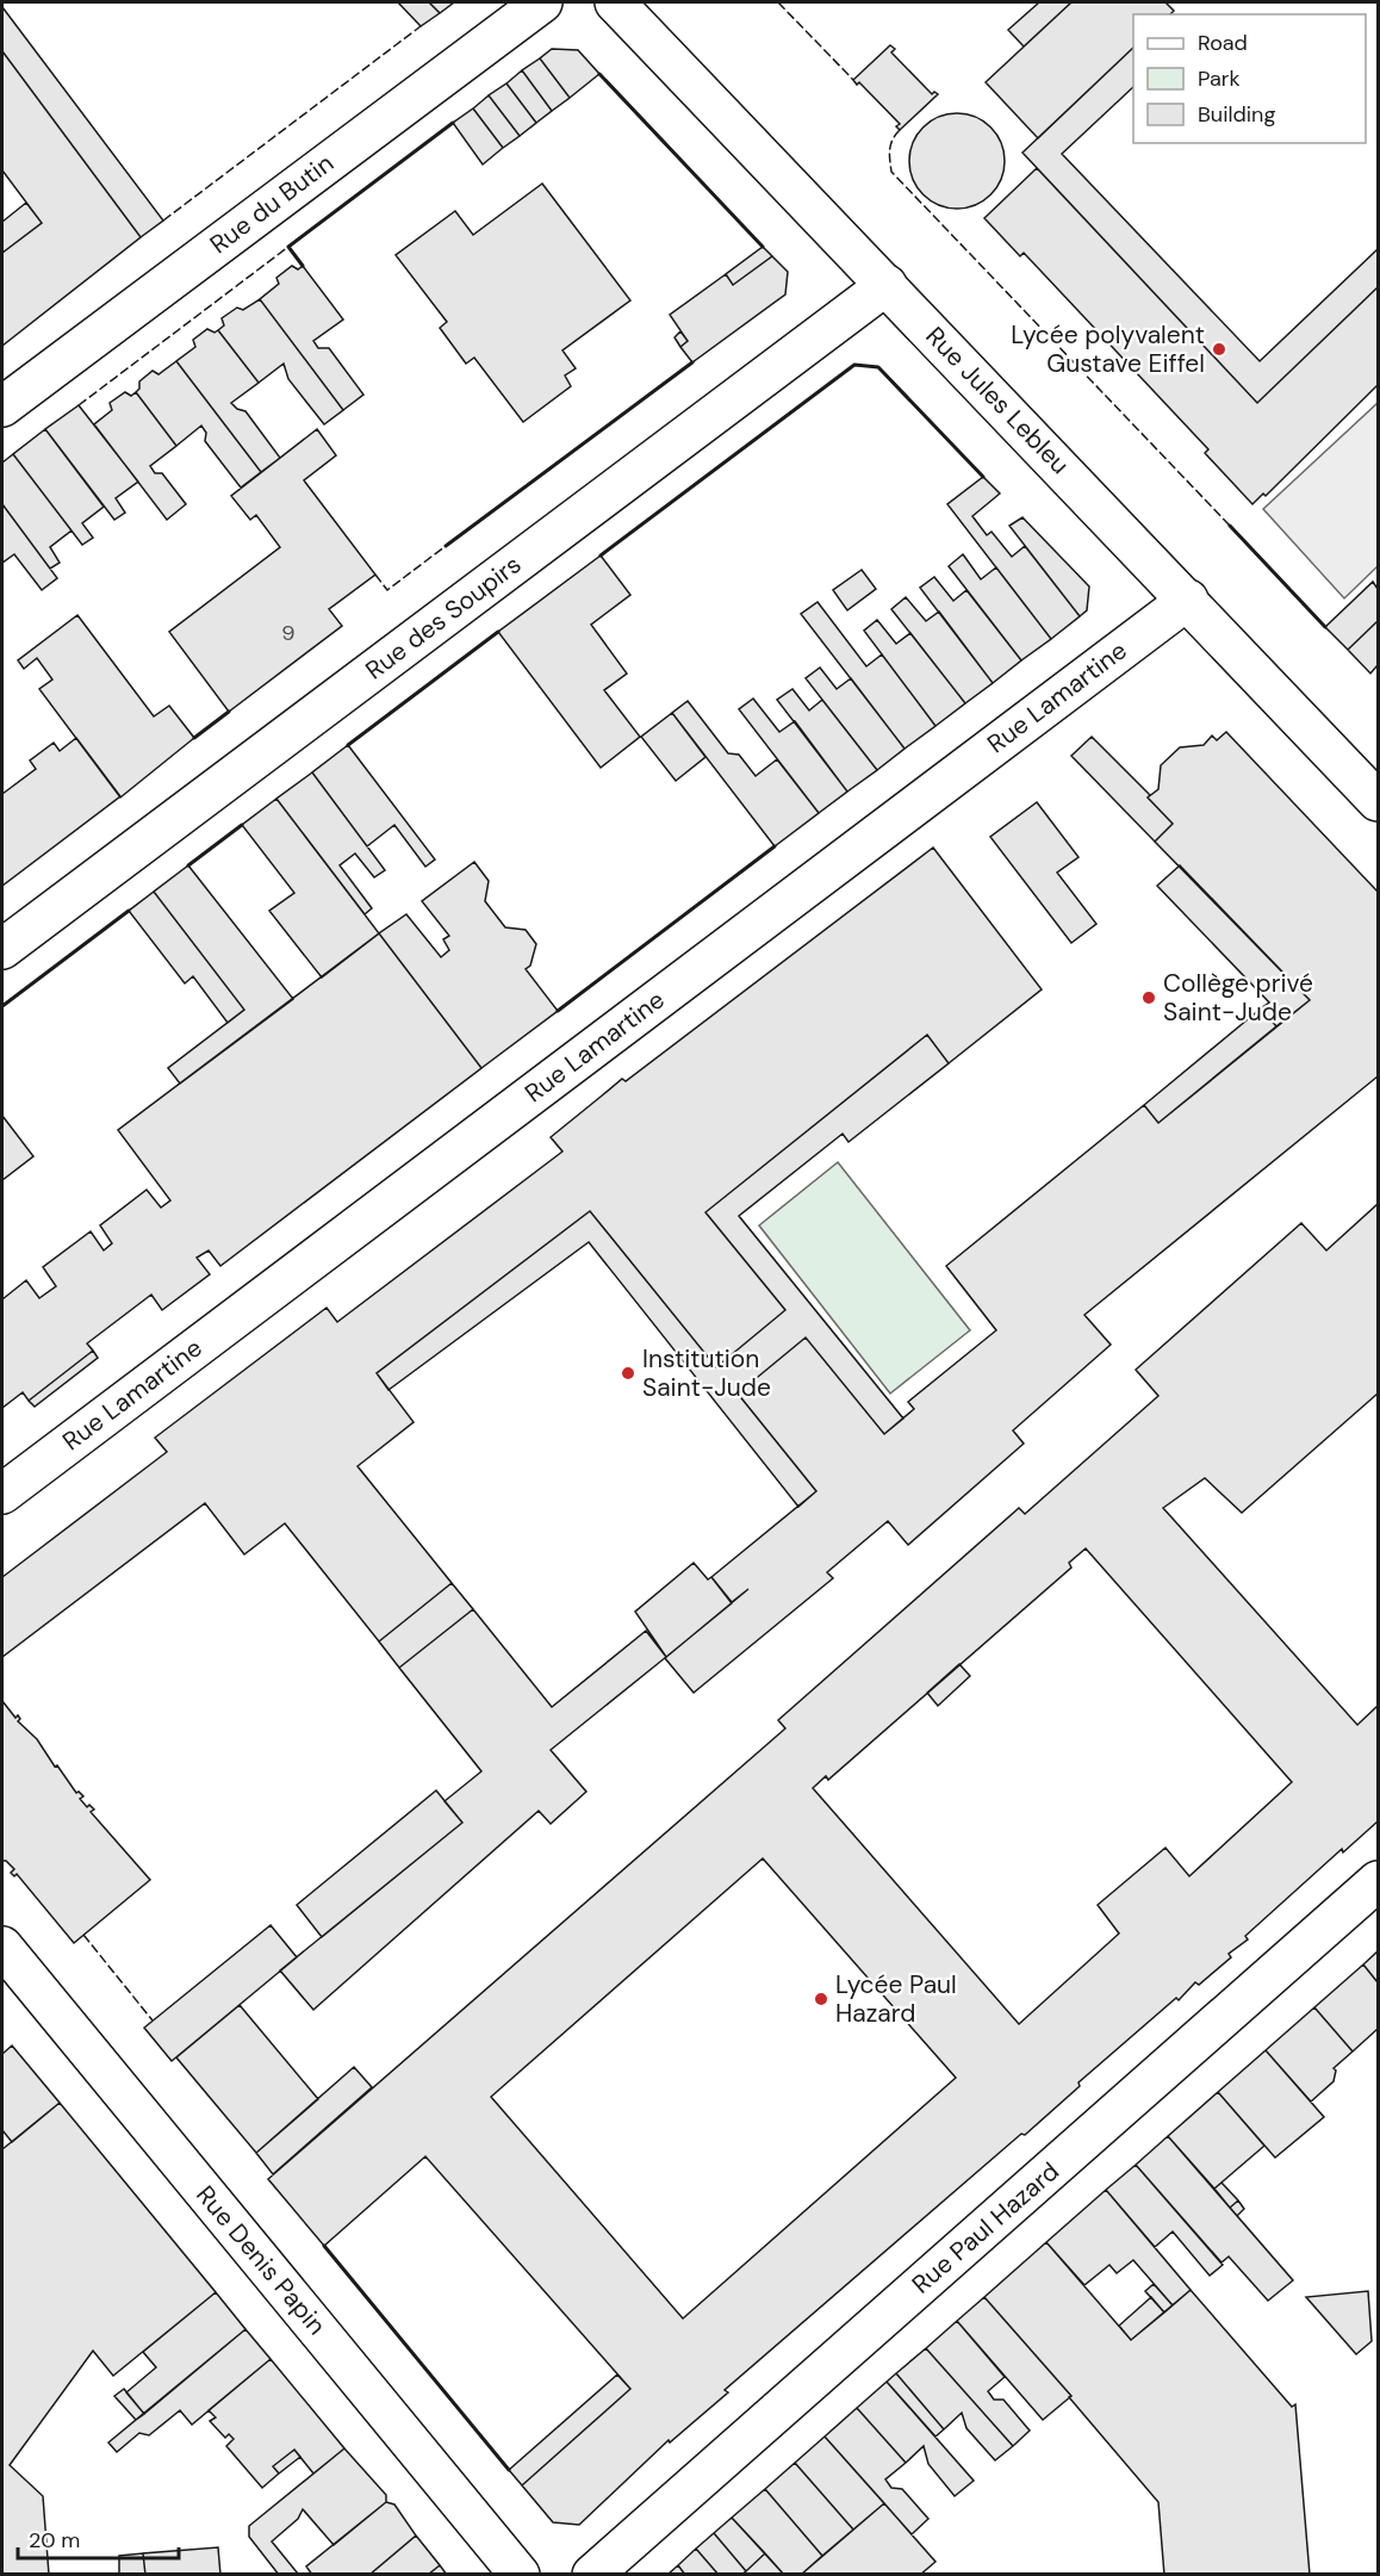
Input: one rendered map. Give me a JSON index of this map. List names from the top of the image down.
{
  "streets": {
    "street": [
      "Rue du Butin",
      "Rue Jules Lebleu",
      "Rue des Soupirs",
      "Rue Lamartine",
      "Rue Paul Hazard",
      "Rue Denis Papin"
    ]
  },
  "crossings": [
    ["Rue Jules Lebleu", "Rue des Soupirs"],
    ["Rue Jules Lebleu", "Rue Lamartine"]
  ],
  "places": [
    "Lycée polyvalent Gustave Eiffel",
    "Collège privé Saint-Jude",
    "Institution Saint-Jude",
    "Lycée Paul Hazard"
  ],
  "house_numbers": ["9"],
  "legend": ["Road", "Park", "Building"],
  "scale_bar": "20 m"
}
